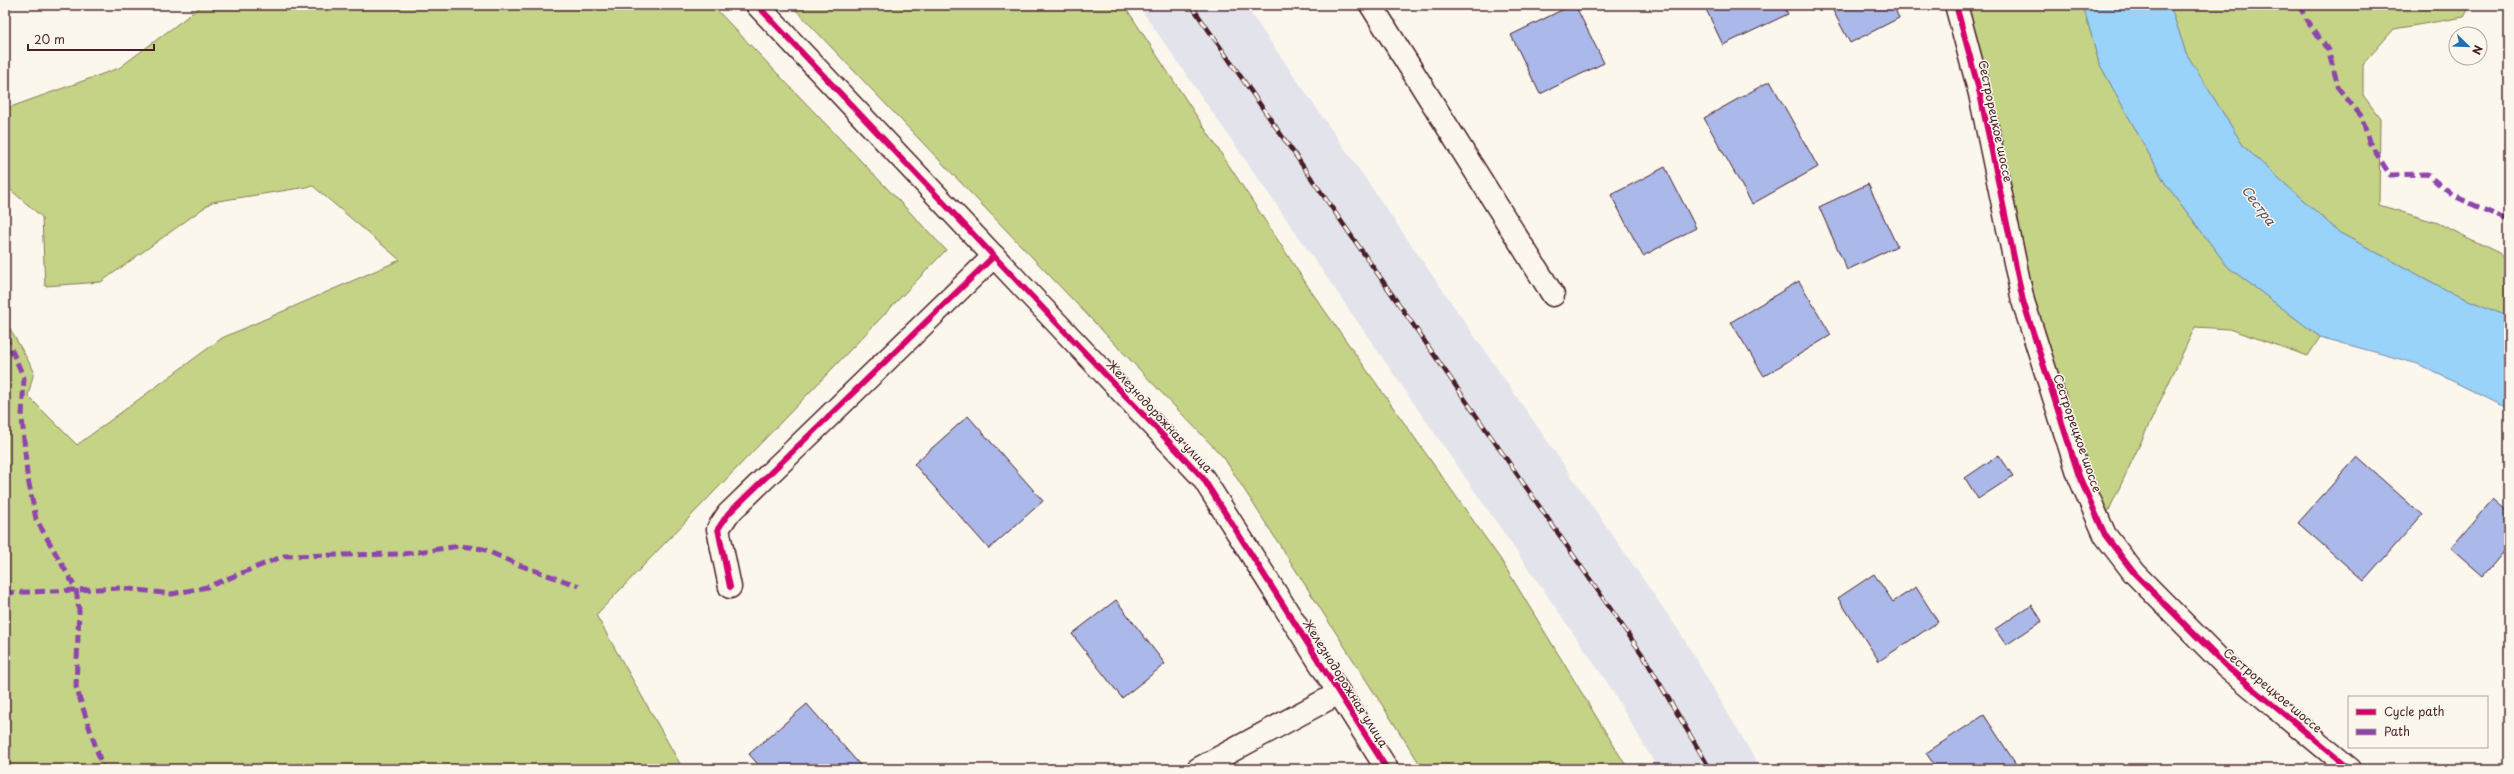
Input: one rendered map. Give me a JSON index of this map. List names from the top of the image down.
{
  "streets": {
    "street": ["Сестрорецкое шоссе", "Железнодорожная улица"]
  },
  "water": ["Сестра"],
  "legend": ["Cycle path", "Path"],
  "scale_bar": "20 m",
  "north": "bottom right"
}
